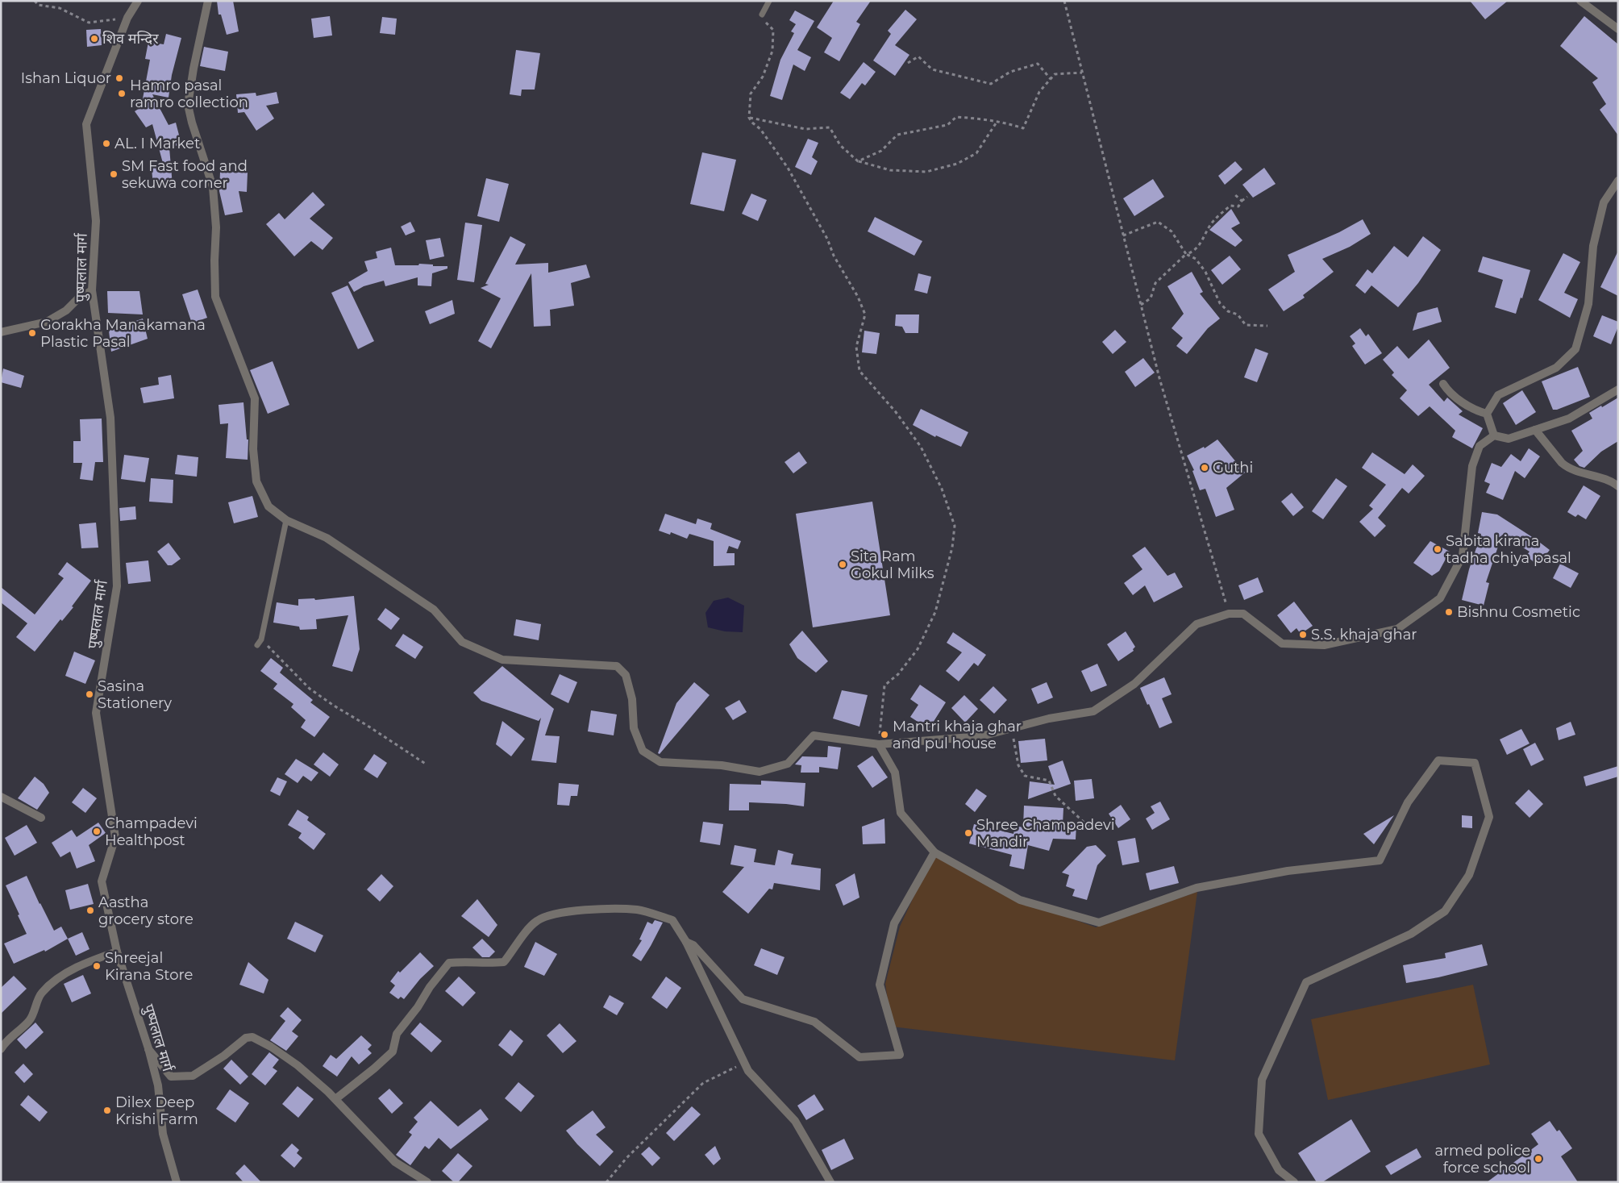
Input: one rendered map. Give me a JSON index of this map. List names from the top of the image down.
{
  "streets": {
    "street": ["पुष्पलाल मार्ग"]
  },
  "places": [
    "शिव मन्दिर",
    "Ishan Liquor",
    "Hamro pasal ramro collection",
    "AL. I Market",
    "SM Fast food and sekuwa corner",
    "Gorakha Manakamana Plastic Pasal",
    "Guthi",
    "Sabita kirana tadha chiya pasal",
    "Sita Ram Gokul Milks",
    "Bishnu Cosmetic",
    "S.S. khaja ghar",
    "Sasina Stationery",
    "Mantri khaja ghar and pul house",
    "Champadevi Healthpost",
    "Shree Champadevi Mandir",
    "Aastha grocery store",
    "Shreejal Kirana Store",
    "Dilex Deep Krishi Farm",
    "armed police force school"
  ]
}
